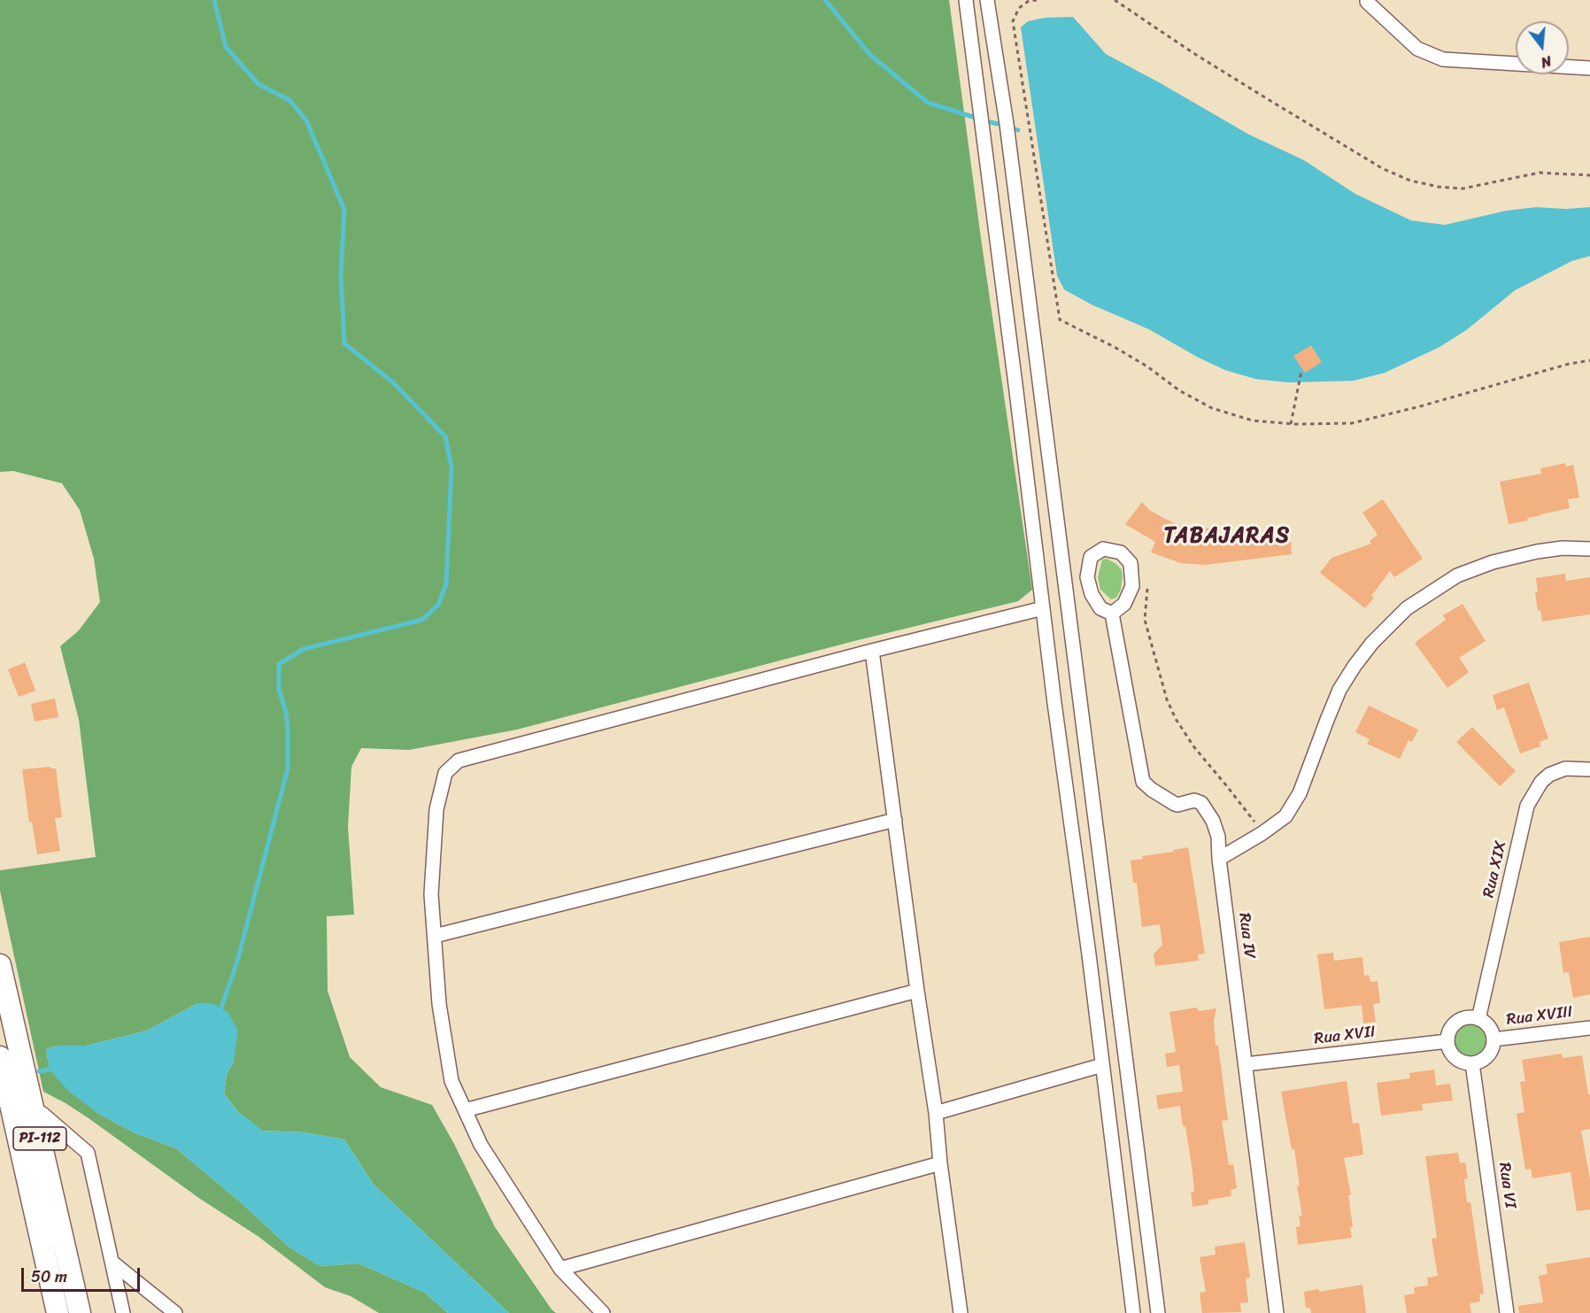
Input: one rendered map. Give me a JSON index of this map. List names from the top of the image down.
{
  "streets": {
    "main road": ["PI-112"],
    "street": [
      "Rua XIX",
      "Rua IV",
      "Rua XVIII",
      "Rua XVII",
      "Rua VI"
    ]
  },
  "crossings": [
    ["Rua XIX", "Rua XVIII"],
    ["Rua XIX", "Rua XVII"],
    ["Rua XIX", "Rua VI"],
    ["Rua IV", "Rua XVII"],
    ["Rua XVIII", "Rua XVII"],
    ["Rua XVIII", "Rua VI"],
    ["Rua XVII", "Rua VI"]
  ],
  "districts": ["TABAJARAS"],
  "scale_bar": "50 m",
  "north": "bottom"
}
